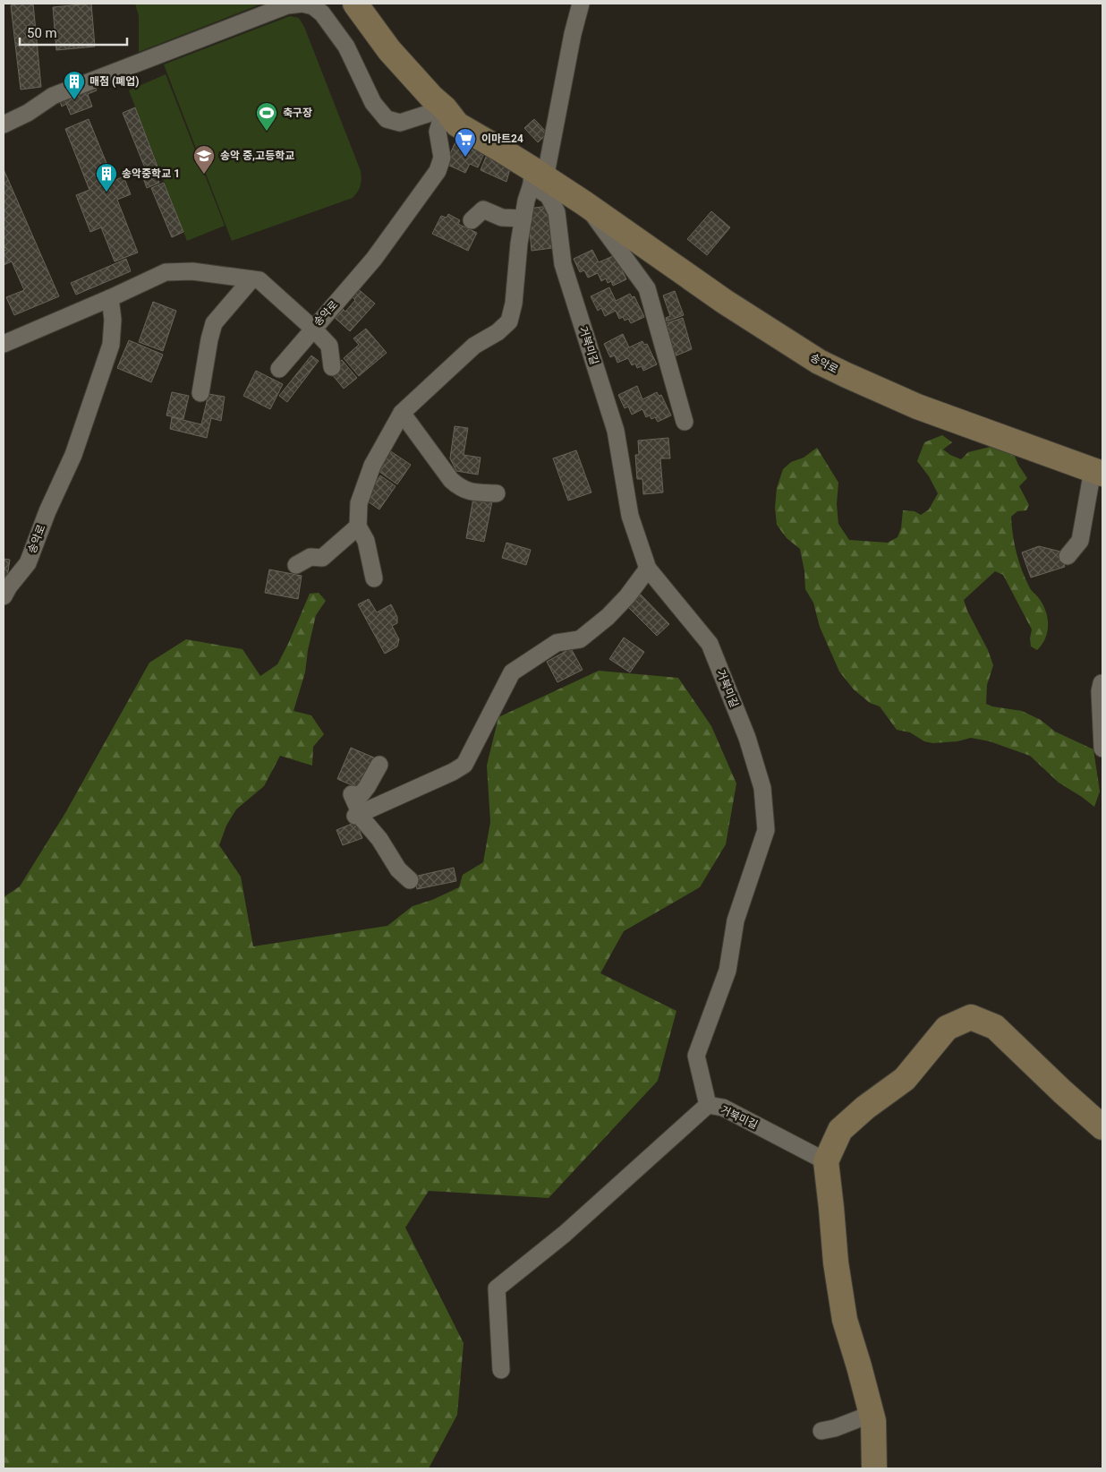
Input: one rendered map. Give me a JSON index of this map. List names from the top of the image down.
{
  "streets": {
    "main road": ["송악로"],
    "street": ["거북미길"]
  },
  "crossings": [
    ["송악로", "거북미길"]
  ],
  "places": {
    "building": ["매점 (폐업)", "송악중학교 1"],
    "sports": ["축구장"],
    "supermarket": ["이마트24"],
    "school or university": ["송악 중,고등학교"]
  },
  "scale_bar": "50 m"
}
